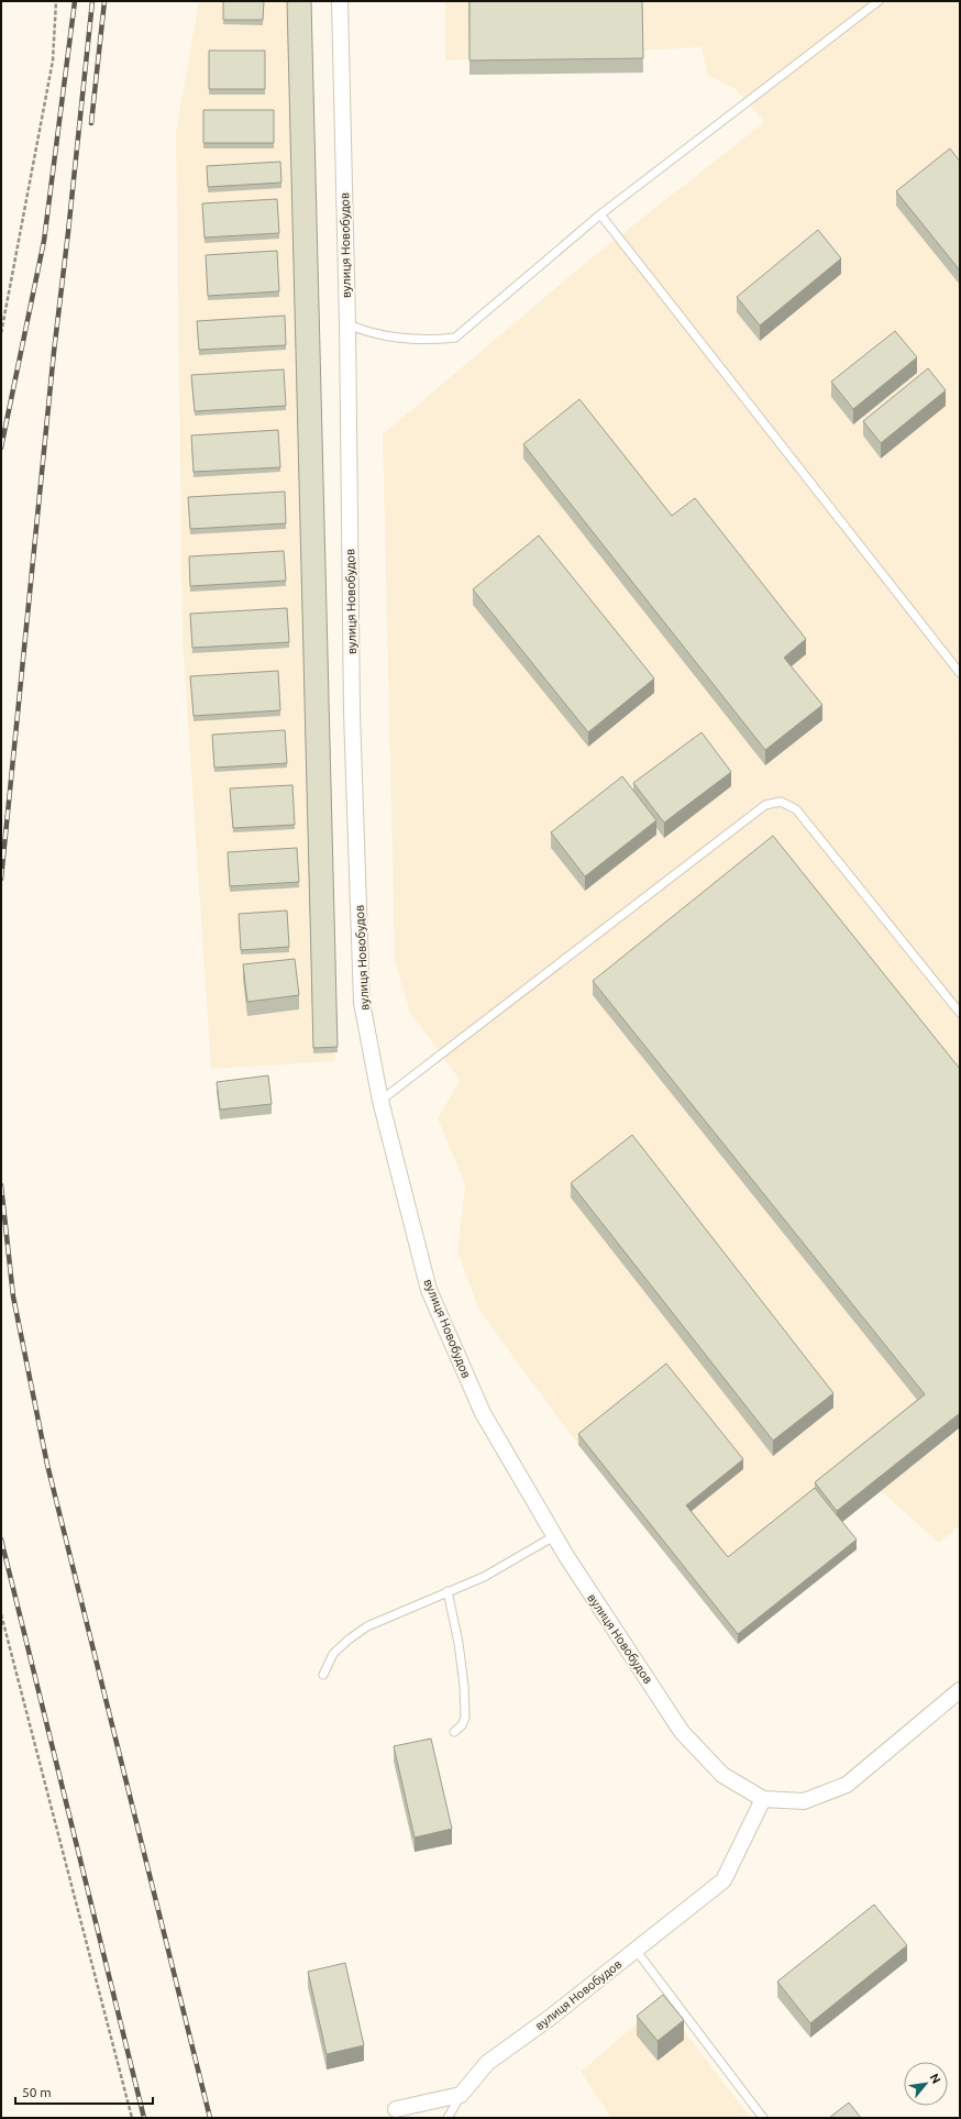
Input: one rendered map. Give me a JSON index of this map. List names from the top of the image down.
{
  "streets": {
    "street": ["вулиця Новобудов"]
  },
  "scale_bar": "50 m",
  "north": "top right"
}
